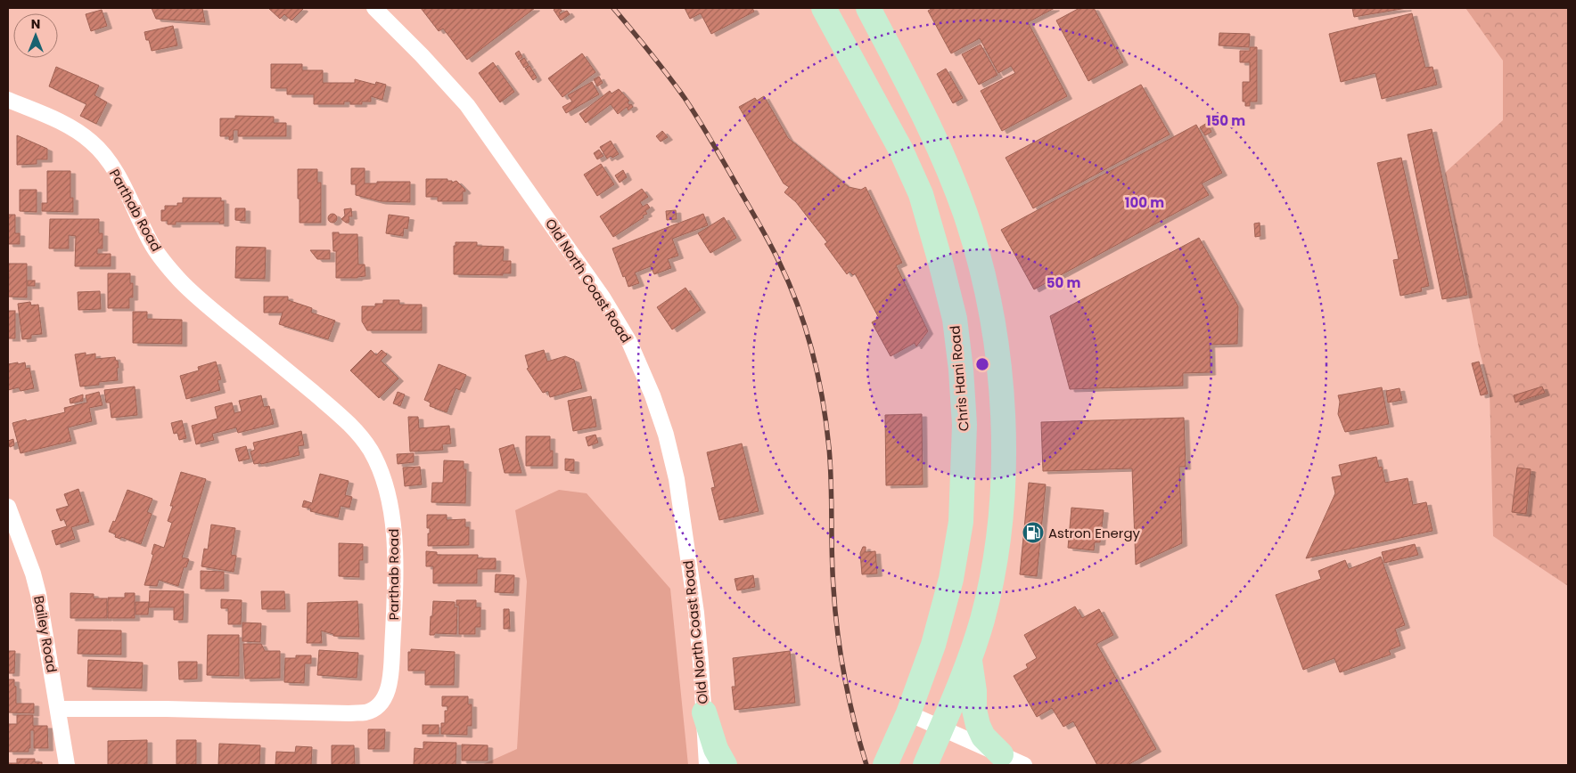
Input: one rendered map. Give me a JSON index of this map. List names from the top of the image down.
{
  "streets": {
    "main road": ["Chris Hani Road"],
    "street": ["Parthab Road", "Old North Coast Road", "Bailey Road"]
  },
  "crossings": [
    ["Parthab Road", "Bailey Road"]
  ],
  "places": {
    "fuel station": ["Astron Energy"]
  },
  "north": "top",
  "rings": ["150 m", "100 m", "50 m"]
}
